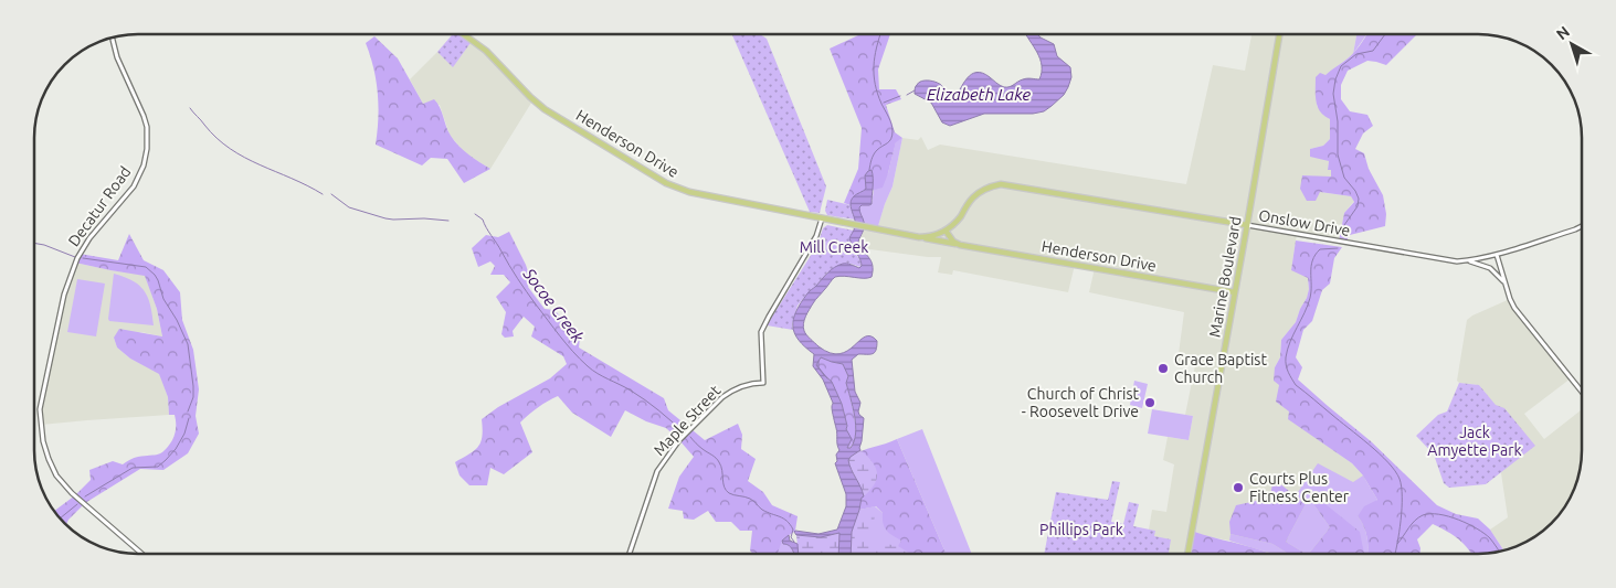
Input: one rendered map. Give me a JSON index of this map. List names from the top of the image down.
{
  "streets": {
    "main road": ["Henderson Drive", "Onslow Drive", "Marine Boulevard"],
    "street": ["Decatur Road", "Maple Street"]
  },
  "crossings": [
    ["Henderson Drive", "Onslow Drive"],
    ["Henderson Drive", "Marine Boulevard"],
    ["Henderson Drive", "Maple Street"],
    ["Onslow Drive", "Marine Boulevard"]
  ],
  "water": ["Elizabeth Lake", "Socoe Creek"],
  "parks": ["Mill Creek", "Jack Amyette Park", "Phillips Park"],
  "places": ["Grace Baptist Church", "Church of Christ - Roosevelt Drive", "Courts Plus Fitness Center"],
  "north": "top left"
}
